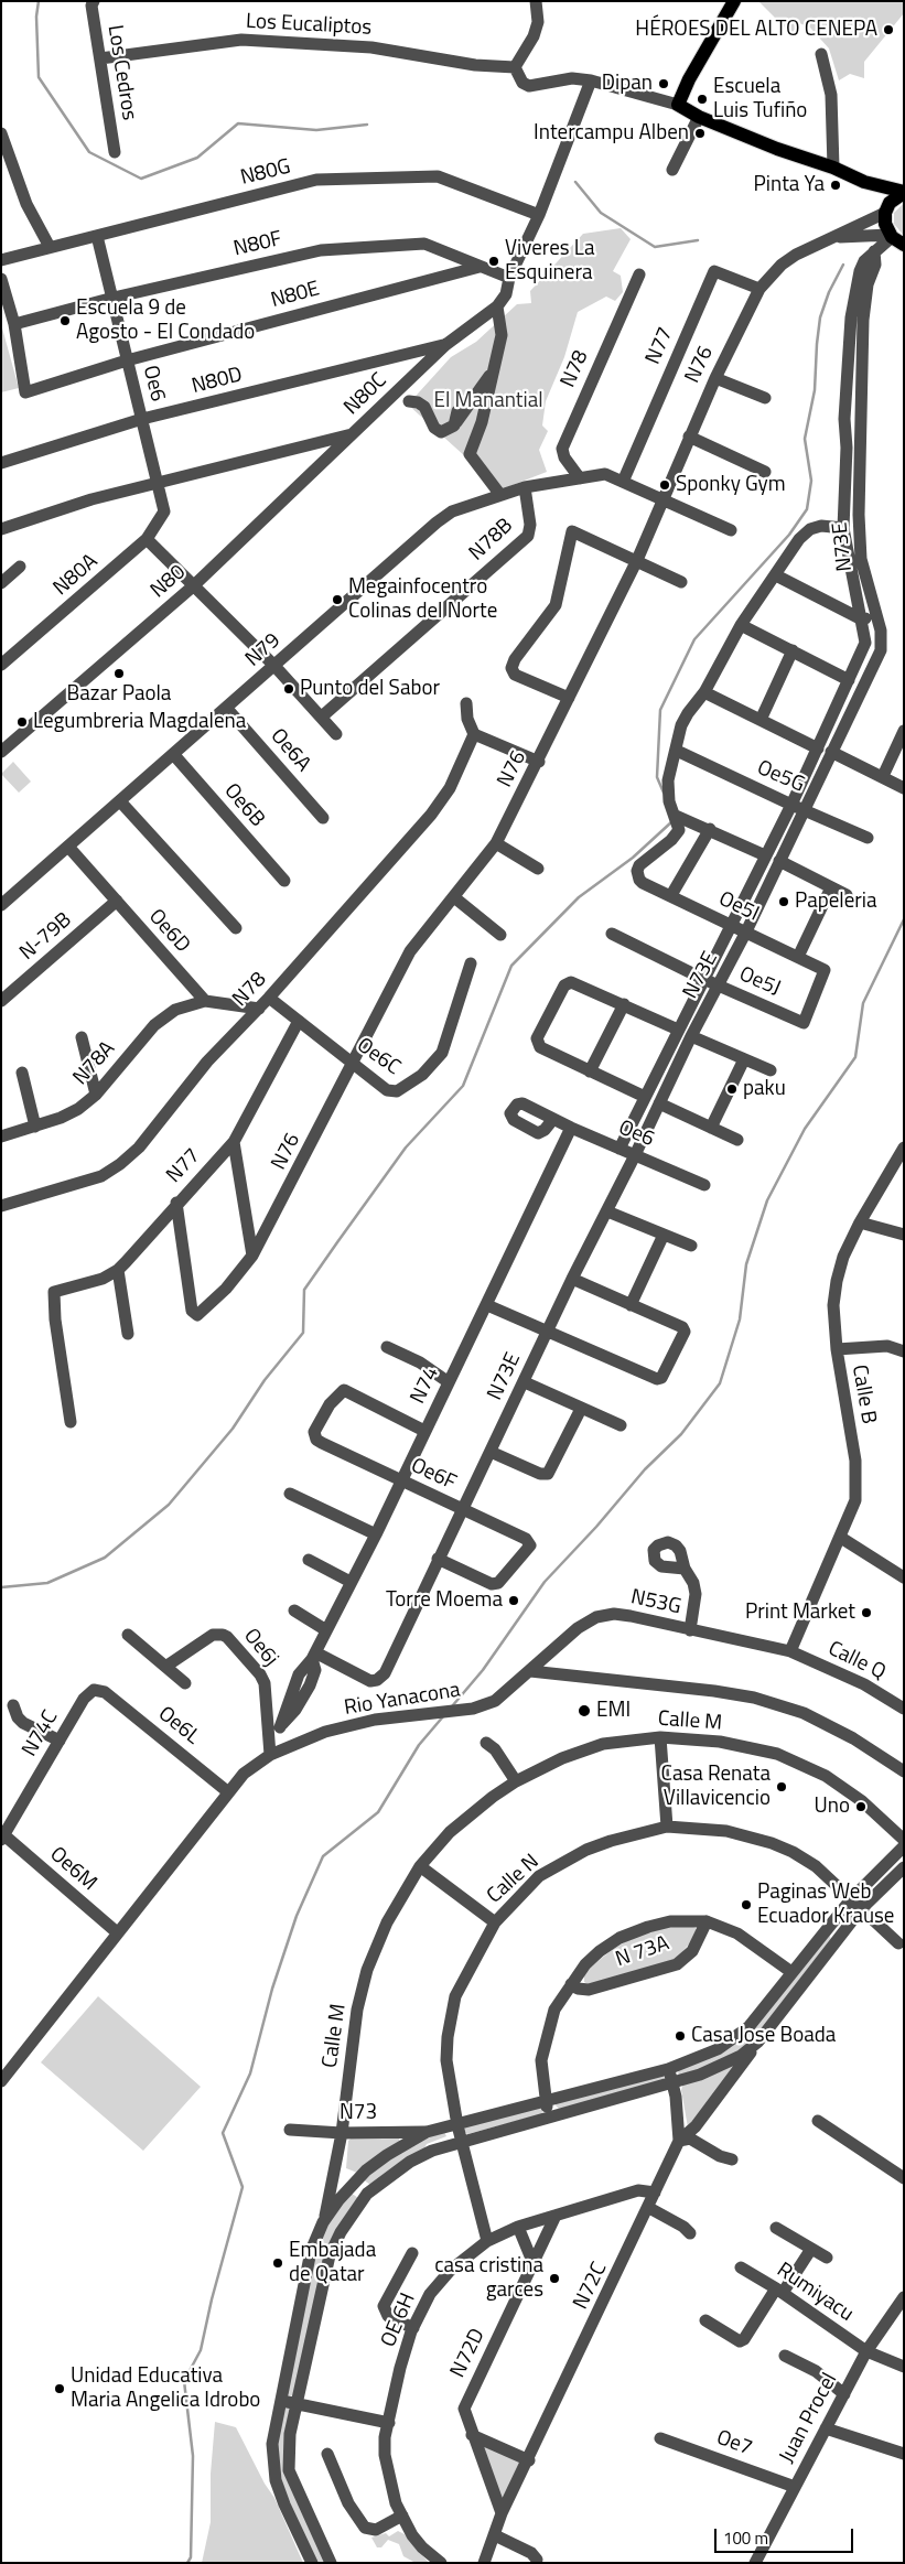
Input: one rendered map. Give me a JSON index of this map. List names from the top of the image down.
{
  "streets": {
    "street": [
      "Los Eucaliptos",
      "Los Cedros",
      "N80G",
      "N80F",
      "N80E",
      "N77",
      "N76",
      "N78",
      "N80D",
      "Oe6",
      "N80C",
      "N78B",
      "N73E",
      "N80A",
      "N80",
      "N79",
      "Oe6A",
      "Oe5G",
      "Oe6B",
      "Oe5I",
      "Oe6D",
      "N-79B",
      "Oe5J",
      "Oe6C",
      "N78A",
      "N74",
      "Calle B",
      "Oe6F",
      "N53G",
      "Oe6j",
      "Calle Q",
      "Rio Yanacona",
      "Calle M",
      "Oe6L",
      "N74C",
      "Oe6M",
      "Calle N",
      "N 73A",
      "N73",
      "N72C",
      "Rumiyacu",
      "OE 6H",
      "N72D",
      "Juan Procel",
      "Oe7"
    ]
  },
  "crossings": [
    ["Los Eucaliptos", "Los Cedros"],
    ["N80G", "Oe6"],
    ["N80G", "N80C"],
    ["N80F", "N80E"],
    ["N80F", "Oe6"],
    ["N80F", "N80C"],
    ["N80E", "Oe6"],
    ["N77", "N76"],
    ["N77", "N79"],
    ["N77", "Oe6C"],
    ["N76", "N73E"],
    ["N76", "N79"],
    ["N76", "Oe6C"],
    ["N78", "N79"],
    ["N78", "Oe6C"],
    ["N80D", "Oe6"],
    ["N80D", "N80C"],
    ["Oe6", "N80C"],
    ["Oe6", "N73E"],
    ["Oe6", "N80A"],
    ["Oe6", "N74"],
    ["N80C", "N80"],
    ["N78B", "N79"],
    ["N73E", "Oe5G"],
    ["N73E", "Oe5I"],
    ["N73E", "Oe5J"],
    ["N73E", "N74"],
    ["N73E", "Oe6F"],
    ["N79", "Oe6A"],
    ["N79", "Oe6B"],
    ["N79", "Oe6D"],
    ["Oe5I", "Oe5J"],
    ["Oe6D", "N-79B"],
    ["Oe6D", "N78A"],
    ["N74", "Oe6F"],
    ["Calle B", "N53G"],
    ["Calle B", "Calle Q"],
    ["N53G", "Calle Q"],
    ["N53G", "Rio Yanacona"],
    ["Oe6j", "Rio Yanacona"],
    ["Rio Yanacona", "Oe6L"],
    ["Rio Yanacona", "Oe6M"],
    ["Calle M", "N73"],
    ["Oe6L", "N74C"],
    ["N74C", "Oe6M"],
    ["Calle N", "N72C"],
    ["Calle N", "OE 6H"],
    ["N72C", "OE 6H"],
    ["N72C", "N72D"],
    ["Rumiyacu", "Juan Procel"],
    ["OE 6H", "N72D"],
    ["Juan Procel", "Oe7"]
  ],
  "parks": ["El Manantial"],
  "places": [
    "HÉROES DEL ALTO CENEPA",
    "Dipan",
    "Escuela Luis Tufiño",
    "Intercampu Alben",
    "Pinta Ya",
    "Viveres La Esquinera",
    "Escuela 9 de Agosto - El Condado",
    "Sponky Gym",
    "Megainfocentro Colinas del Norte",
    "Bazar Paola",
    "Punto del Sabor",
    "Legumbreria Magdalena",
    "Papeleria",
    "paku",
    "Torre Moema",
    "Print Market",
    "EMI",
    "Casa Renata Villavicencio",
    "Uno",
    "Paginas Web Ecuador Krause",
    "Casa Jose Boada",
    "Embajada de Qatar",
    "casa cristina garces",
    "Unidad Educativa Maria Angelica Idrobo"
  ],
  "scale_bar": "100 m"
}
